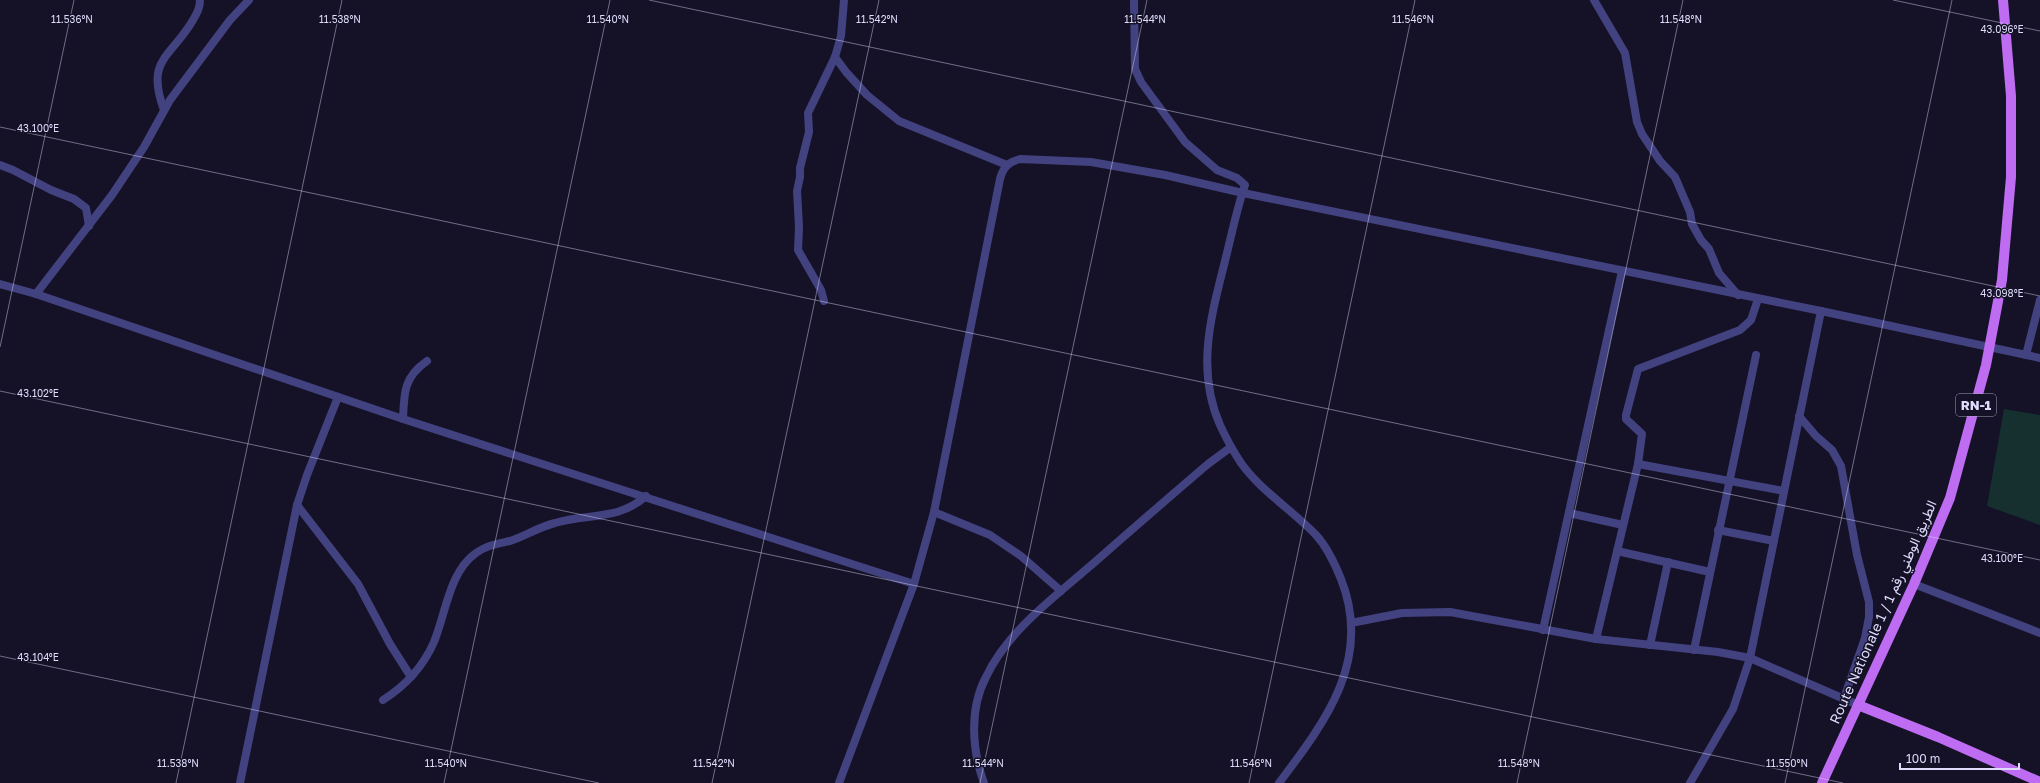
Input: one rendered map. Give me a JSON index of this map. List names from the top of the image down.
{
  "streets": {
    "main road": ["RN-1", "Route Nationale 1 / الطريق الوطني رقم 1"]
  },
  "scale_bar": "100 m",
  "coordinates": [
    "11.536°N",
    "11.538°N",
    "11.540°N",
    "11.542°N",
    "11.544°N",
    "11.546°N",
    "11.548°N",
    "43.096°E",
    "43.100°E",
    "43.098°E",
    "43.102°E",
    "43.104°E",
    "11.550°N"
  ]
}
